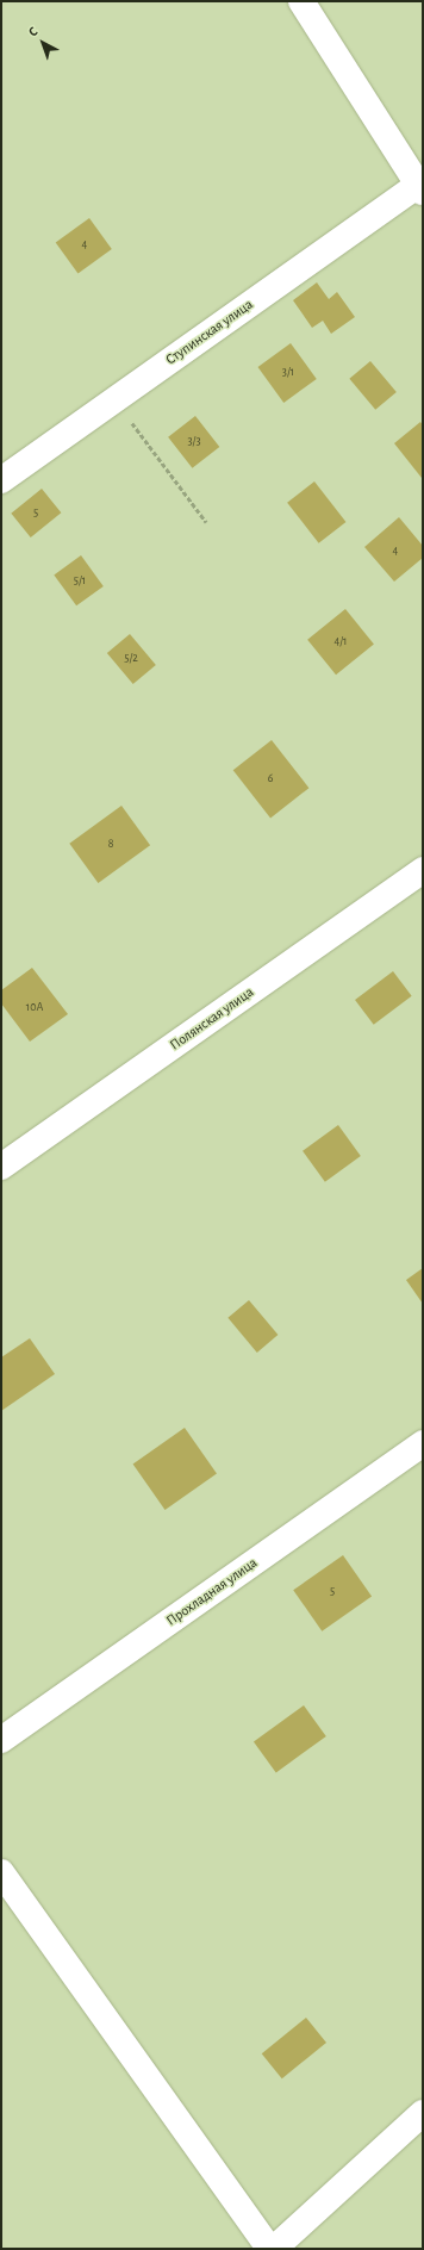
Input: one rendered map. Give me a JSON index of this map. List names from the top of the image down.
{
  "streets": {
    "lane": ["Ступинская улица", "Полянская улица", "Прохладная улица"]
  },
  "house_numbers": [
    "4",
    "3/1",
    "3/3",
    "5",
    "4",
    "5/1",
    "4/1",
    "5/2",
    "6",
    "8",
    "10А",
    "5"
  ],
  "north": "top left"
}
